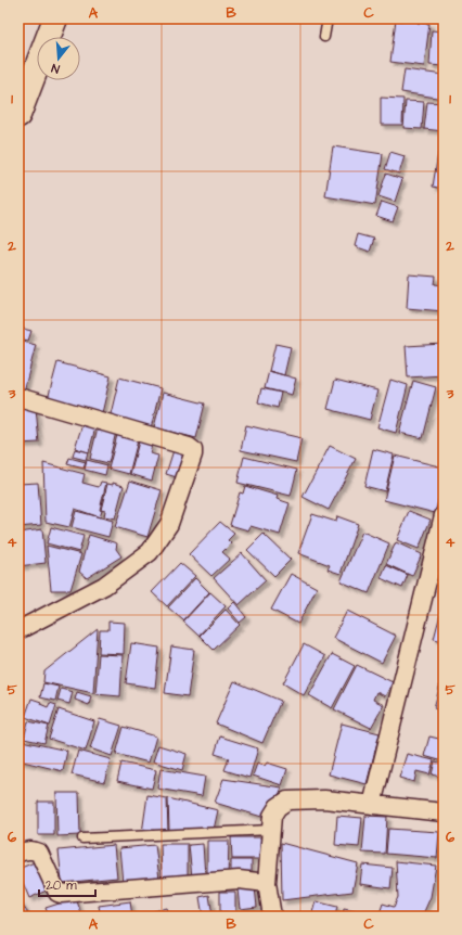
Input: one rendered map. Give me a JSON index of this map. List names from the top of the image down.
{
  "scale_bar": "20 m",
  "north": "bottom",
  "grid": {
    "columns": ["A", "B", "C"],
    "rows": [
      "1",
      "2",
      "3",
      "4",
      "5",
      "6"
    ]
  }
}
